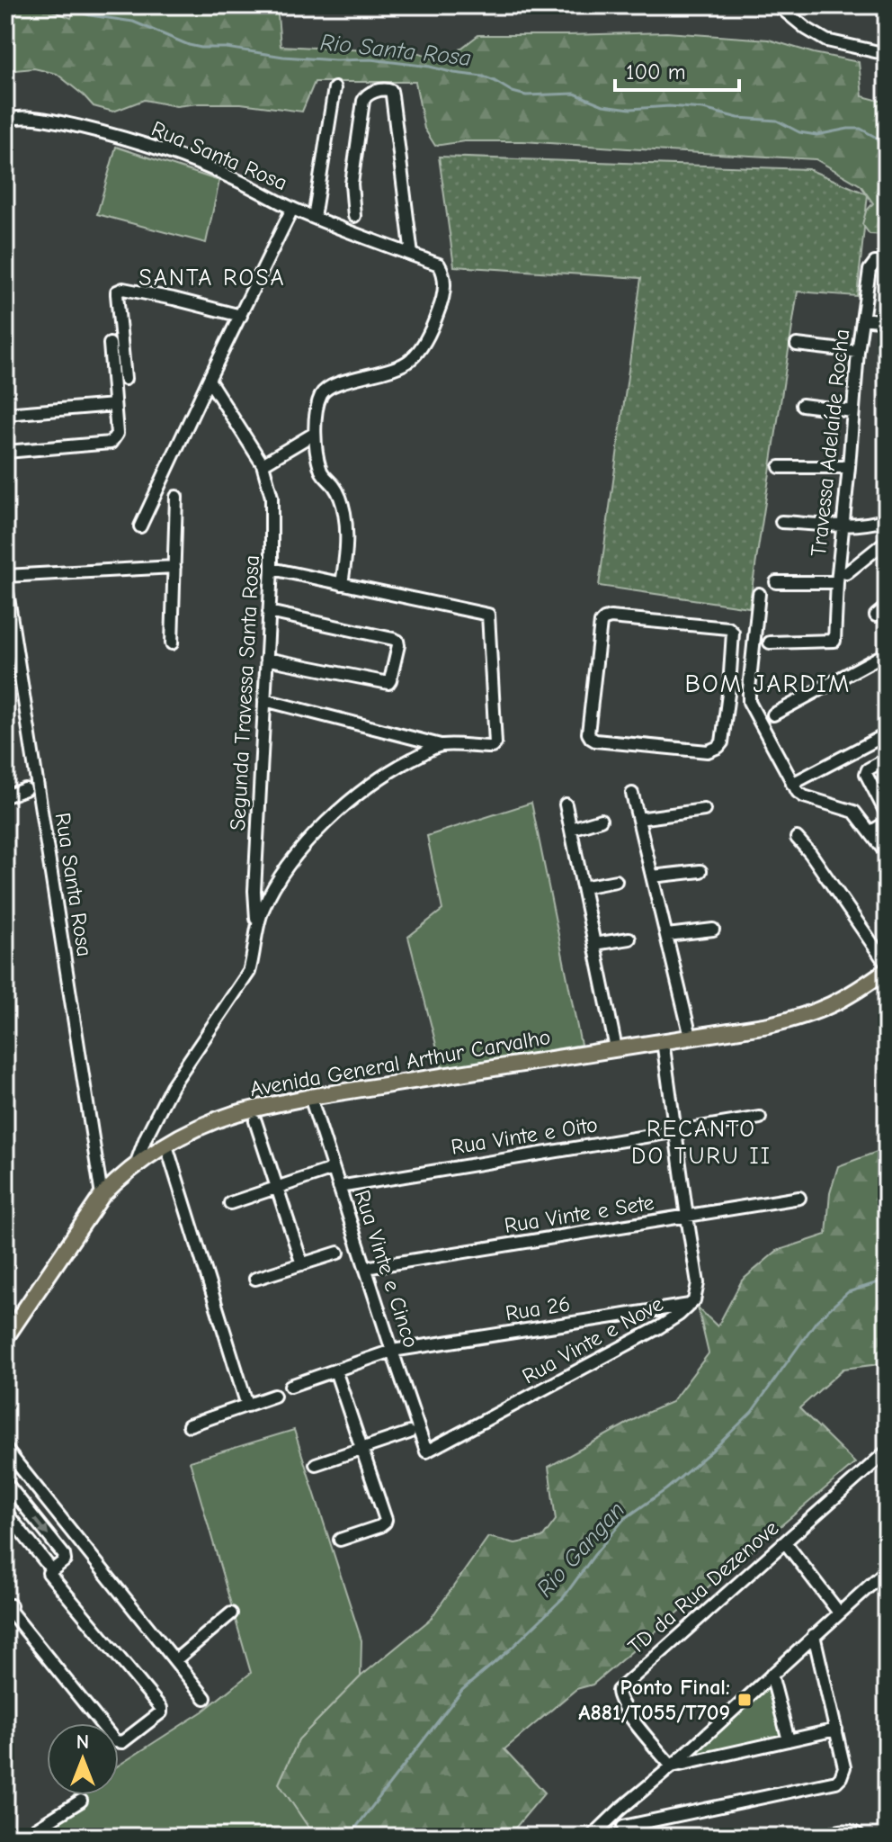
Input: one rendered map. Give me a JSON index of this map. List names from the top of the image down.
{
  "streets": {
    "main road": ["Avenida General Arthur Carvalho"],
    "street": [
      "Rua Santa Rosa",
      "Travessa Adelaíde Rocha",
      "Segunda Travessa Santa Rosa",
      "Rua Vinte e Oito",
      "Rua Vinte e Sete",
      "Rua Vinte e Cinco",
      "Rua 26",
      "Rua Vinte e Nove",
      "TD da Rua Dezenove"
    ]
  },
  "crossings": [
    ["Rua Santa Rosa", "Avenida General Arthur Carvalho"],
    ["Avenida General Arthur Carvalho", "Rua Vinte e Cinco"],
    ["Avenida General Arthur Carvalho", "Rua Vinte e Nove"],
    ["Rua Vinte e Oito", "Rua Vinte e Cinco"],
    ["Rua Vinte e Oito", "Rua Vinte e Nove"],
    ["Rua Vinte e Sete", "Rua Vinte e Cinco"],
    ["Rua Vinte e Sete", "Rua Vinte e Nove"],
    ["Rua Vinte e Cinco", "Rua 26"],
    ["Rua Vinte e Cinco", "Rua Vinte e Nove"],
    ["Rua 26", "Rua Vinte e Nove"]
  ],
  "districts": ["SANTA ROSA", "BOM JARDIM", "RECANTO DO TURU II"],
  "water": ["Rio Santa Rosa", "Rio Gangan"],
  "places": {
    "transit": ["Ponto Final: A881/T055/T709"]
  },
  "scale_bar": "100 m",
  "north": "top"
}
